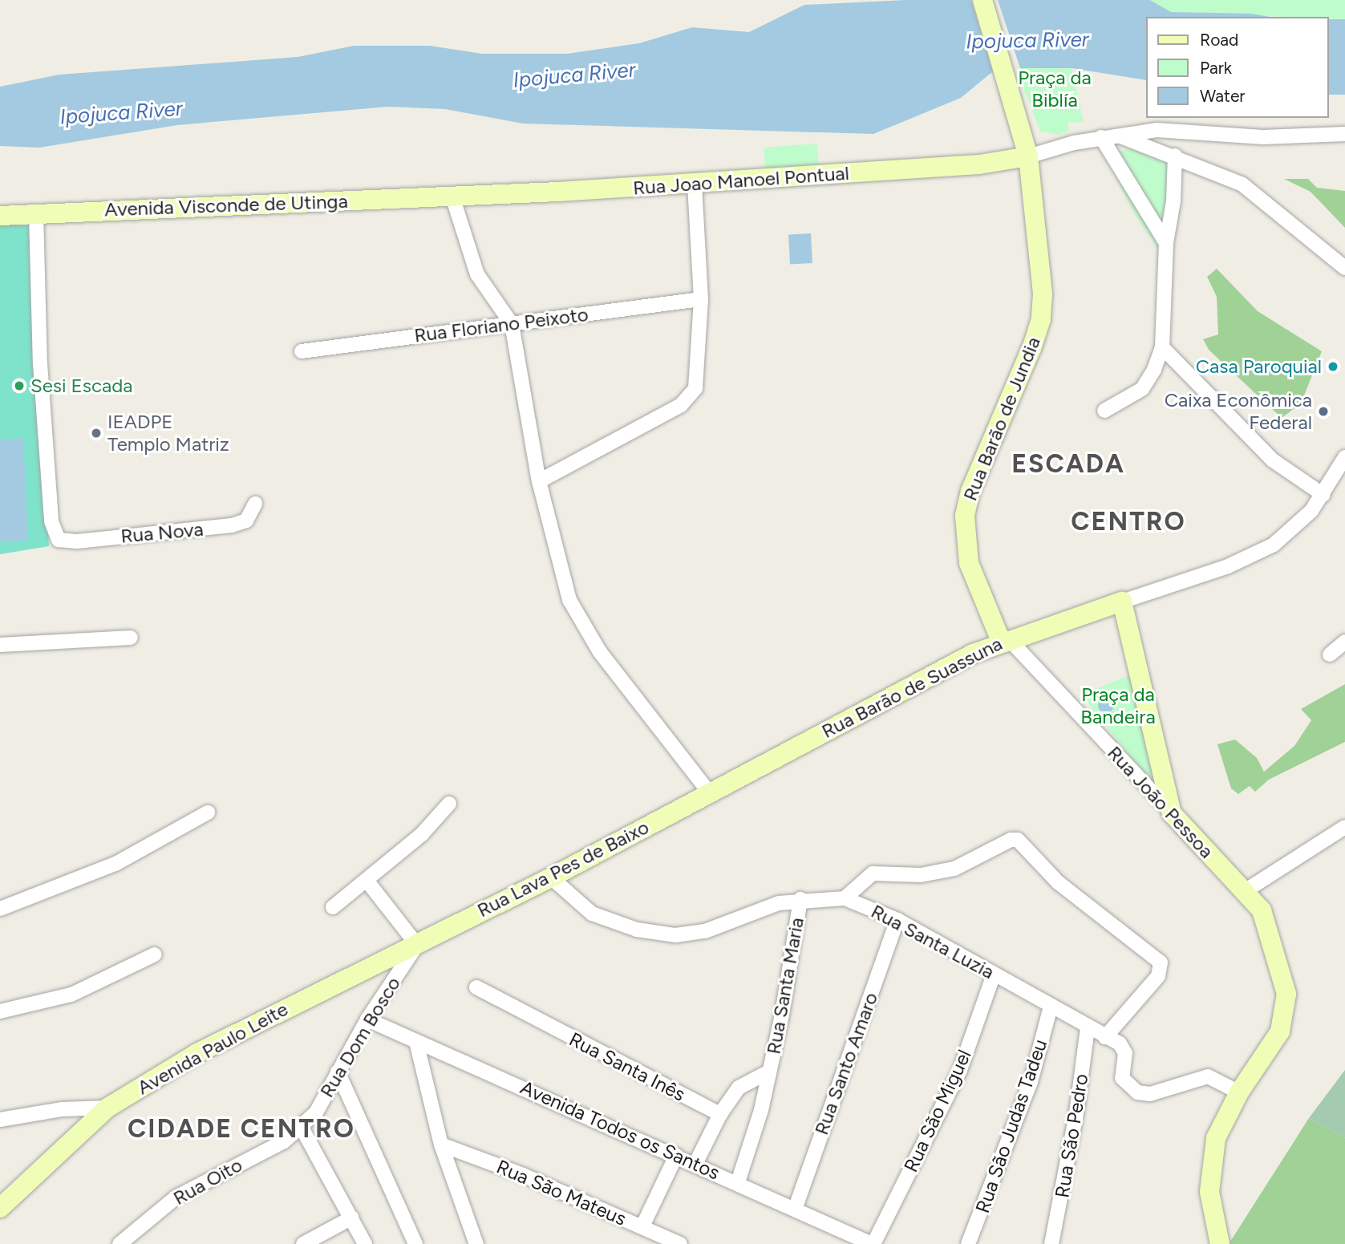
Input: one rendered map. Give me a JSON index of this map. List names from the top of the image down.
{
  "streets": {
    "street": [
      "Rua Joao Manoel Pontual",
      "Avenida Visconde de Utinga",
      "Rua Floriano Peixoto",
      "Rua Barão de Jundia",
      "Rua Nova",
      "Rua Barão de Suassuna",
      "Rua João Pessoa",
      "Rua Lava Pes de Baixo",
      "Rua Santa Luzia",
      "Rua Santa Maria",
      "Rua Dom Bosco",
      "Avenida Paulo Leite",
      "Rua Santo Amaro",
      "Rua Santa Inês",
      "Rua São Miguel",
      "Rua São Judas Tadeu",
      "Avenida Todos os Santos",
      "Rua São Pedro",
      "Rua Oito",
      "Rua São Mateus"
    ]
  },
  "crossings": [
    ["Rua Joao Manoel Pontual", "Avenida Visconde de Utinga"],
    ["Rua Joao Manoel Pontual", "Rua Barão de Jundia"],
    ["Avenida Visconde de Utinga", "Rua Nova"],
    ["Rua Barão de Jundia", "Rua Barão de Suassuna"],
    ["Rua Barão de Jundia", "Rua João Pessoa"],
    ["Rua Barão de Suassuna", "Rua João Pessoa"],
    ["Rua Barão de Suassuna", "Rua Lava Pes de Baixo"],
    ["Rua João Pessoa", "Rua Santa Luzia"],
    ["Rua Lava Pes de Baixo", "Rua Santa Luzia"],
    ["Rua Lava Pes de Baixo", "Rua Dom Bosco"],
    ["Rua Lava Pes de Baixo", "Avenida Paulo Leite"],
    ["Rua Santa Luzia", "Rua Santa Maria"],
    ["Rua Santa Luzia", "Rua Santo Amaro"],
    ["Rua Santa Luzia", "Rua São Miguel"],
    ["Rua Santa Luzia", "Rua São Judas Tadeu"],
    ["Rua Santa Luzia", "Rua São Pedro"],
    ["Rua Santa Maria", "Avenida Todos os Santos"],
    ["Rua Dom Bosco", "Avenida Paulo Leite"],
    ["Rua Dom Bosco", "Avenida Todos os Santos"],
    ["Rua Dom Bosco", "Rua Oito"],
    ["Rua Santo Amaro", "Avenida Todos os Santos"],
    ["Rua São Miguel", "Avenida Todos os Santos"]
  ],
  "districts": ["ESCADA", "CENTRO", "CIDADE CENTRO"],
  "water": ["Ipojuca River"],
  "parks": ["Praça da Biblía", "Praça da Bandeira"],
  "places": [
    "Casa Paroquial",
    "Sesi Escada",
    "Caixa Econômica Federal",
    "IEADPE Templo Matriz"
  ],
  "legend": ["Road", "Park", "Water"]
}
